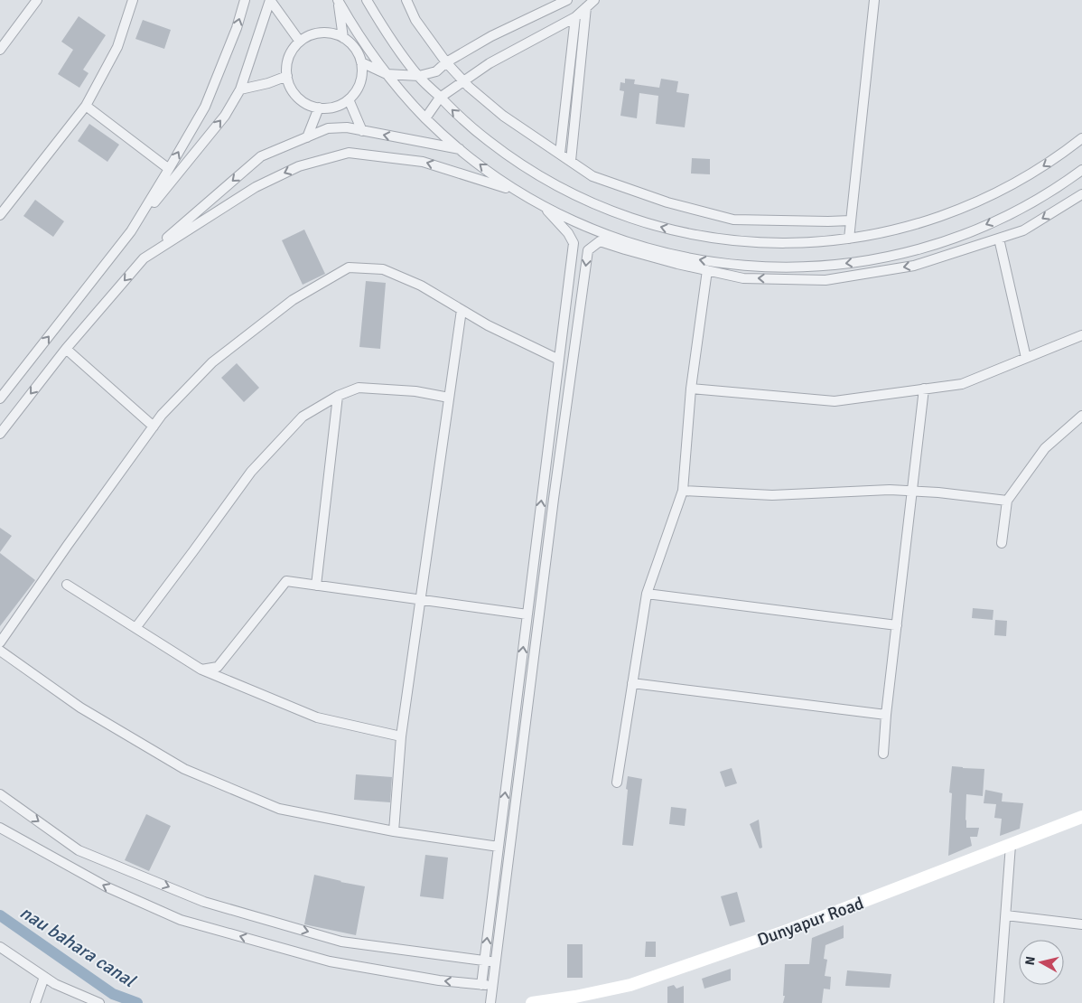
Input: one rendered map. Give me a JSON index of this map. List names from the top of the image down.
{
  "streets": {
    "main road": ["Dunyapur Road"]
  },
  "water": ["nau bahara canal"],
  "north": "left"
}
